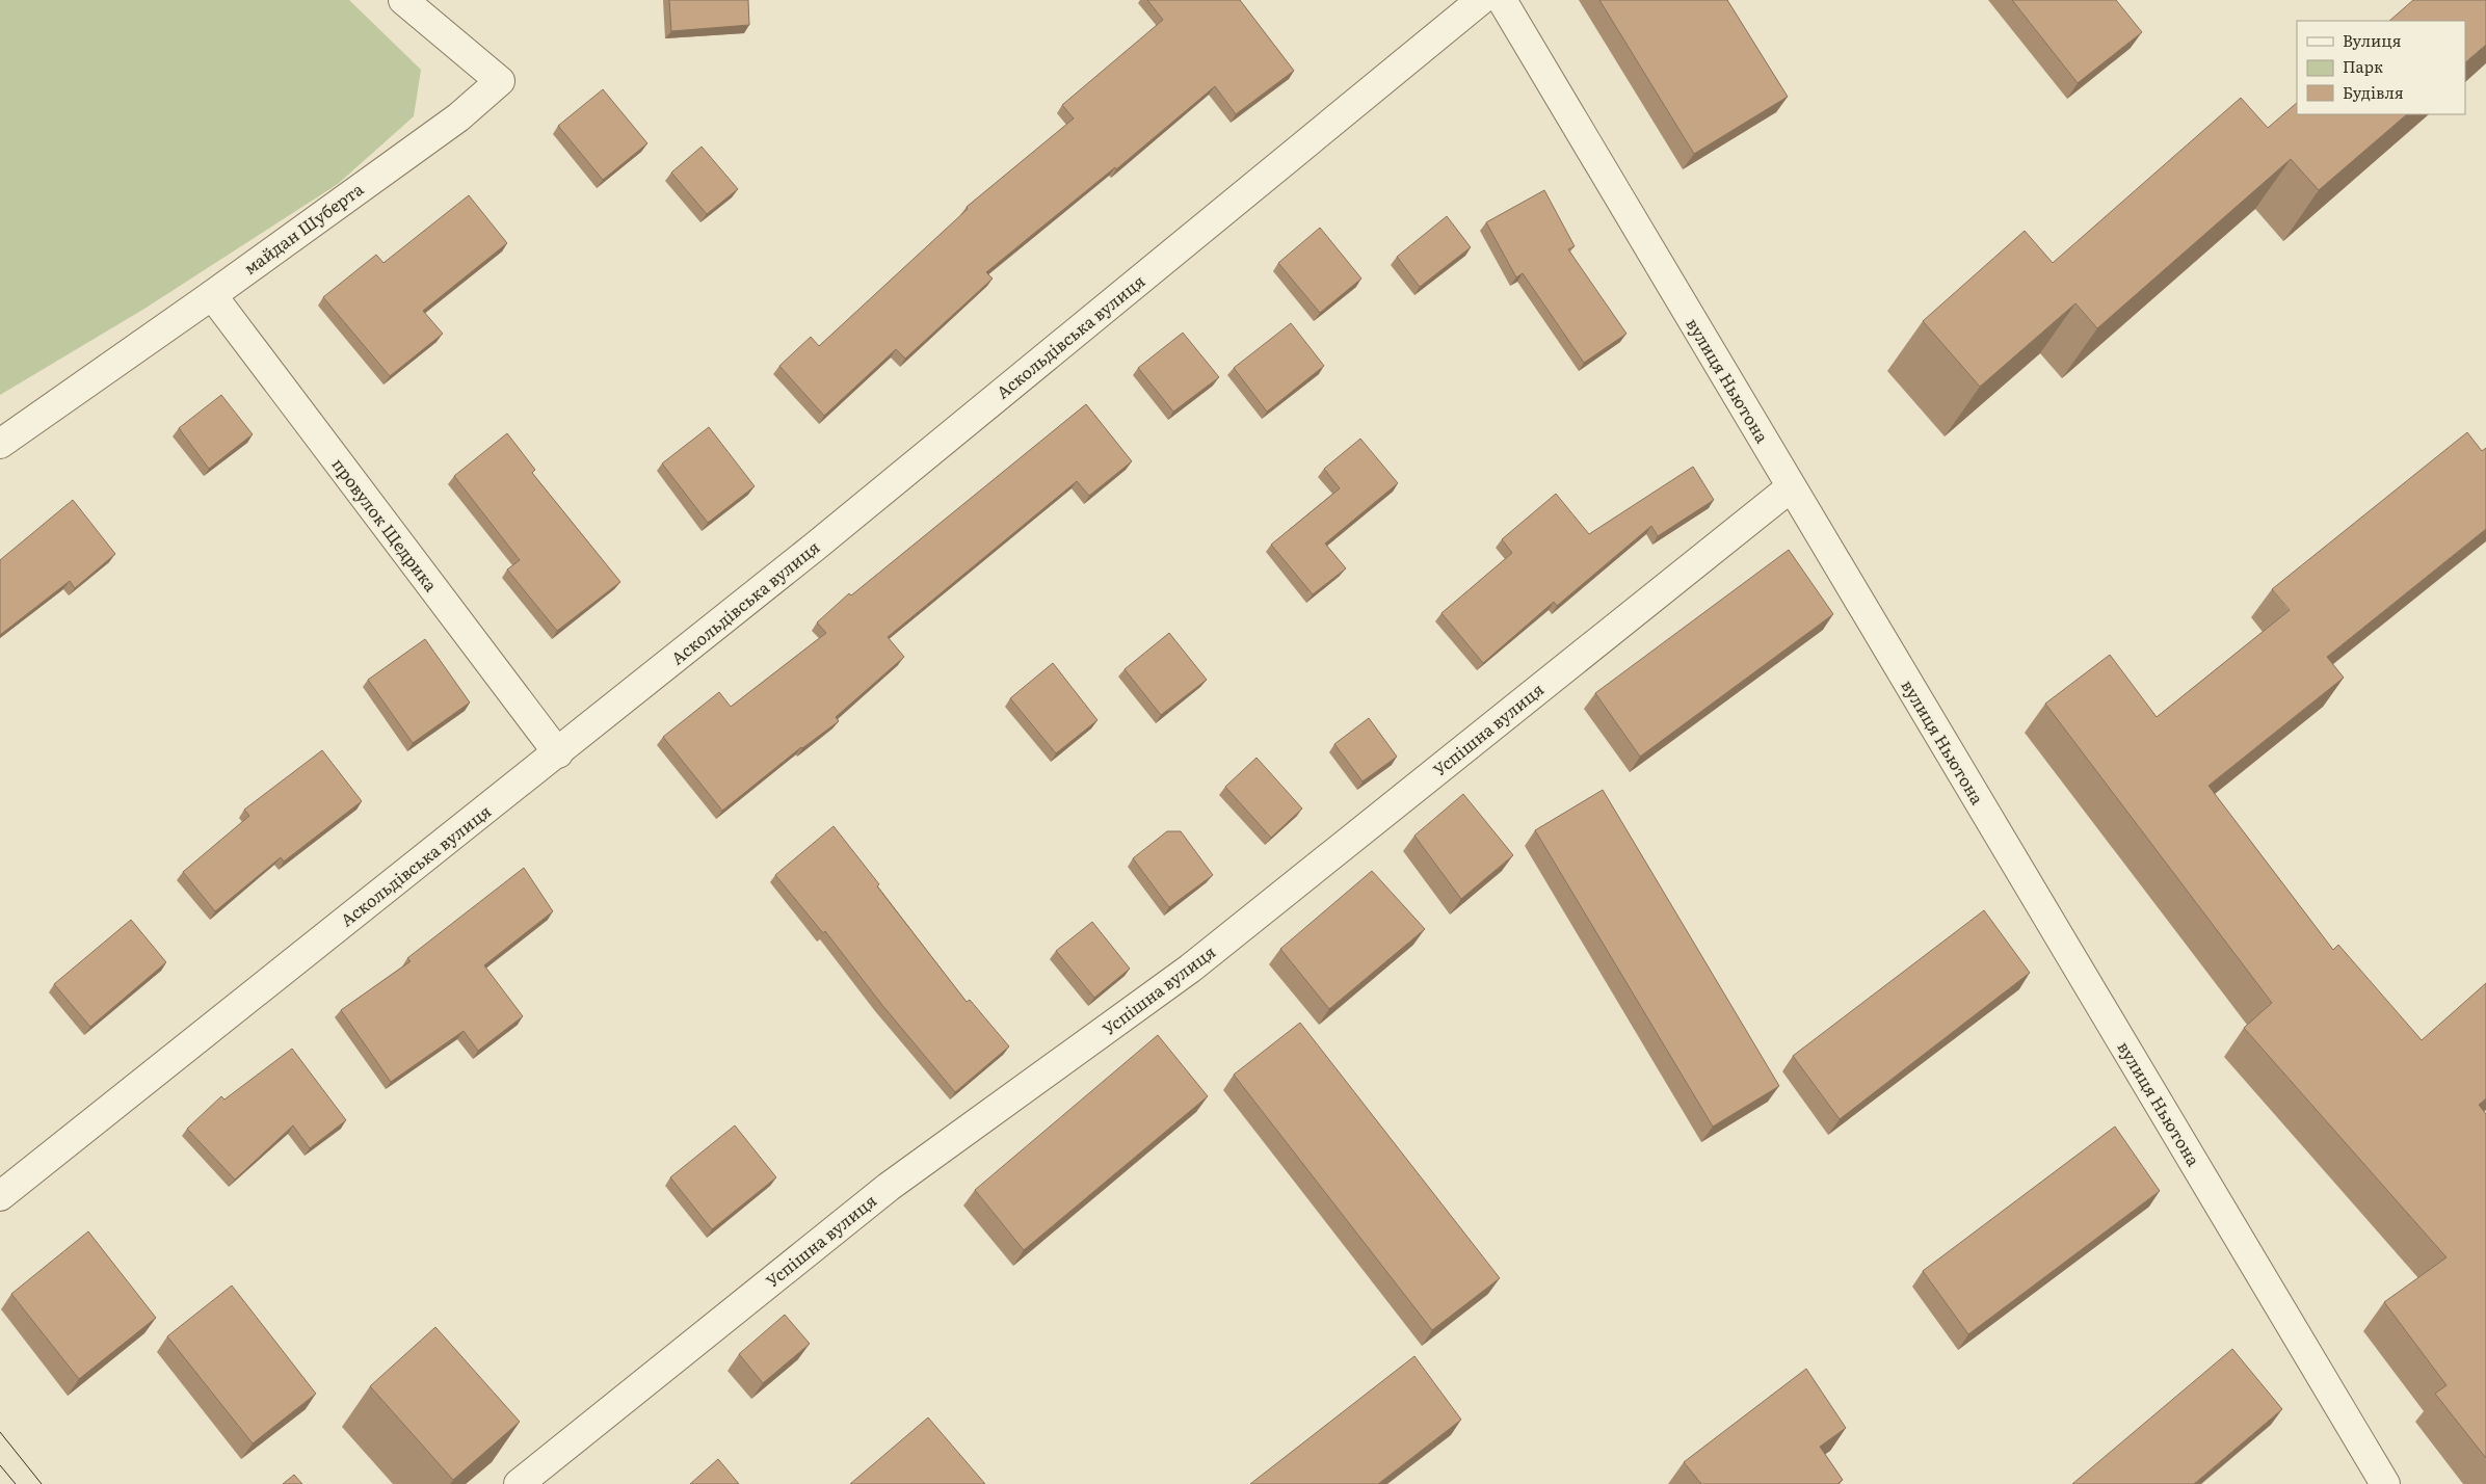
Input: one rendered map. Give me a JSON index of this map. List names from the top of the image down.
{
  "streets": {
    "street": [
      "майдан Шуберта",
      "Аскольдівська вулиця",
      "вулиця Ньютона",
      "провулок Щедрика",
      "Успішна вулиця"
    ]
  },
  "crossings": [
    ["майдан Шуберта", "провулок Щедрика"],
    ["Аскольдівська вулиця", "провулок Щедрика"],
    ["вулиця Ньютона", "Успішна вулиця"]
  ],
  "legend": ["Вулиця", "Парк", "Будівля"]
}
